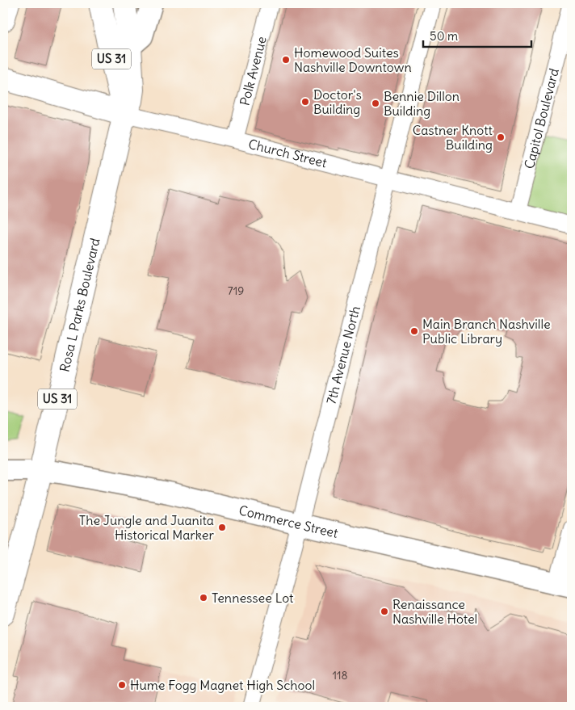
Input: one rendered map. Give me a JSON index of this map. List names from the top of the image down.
{
  "streets": {
    "main road": ["US 31", "Church Street", "Rosa L Parks Boulevard"],
    "street": [
      "Polk Avenue",
      "Capitol Boulevard",
      "7th Avenue North",
      "Commerce Street"
    ]
  },
  "crossings": [
    ["Polk Avenue", "Church Street"],
    ["Capitol Boulevard", "Church Street"],
    ["Church Street", "Rosa L Parks Boulevard"],
    ["Church Street", "7th Avenue North"],
    ["Rosa L Parks Boulevard", "Commerce Street"],
    ["7th Avenue North", "Commerce Street"]
  ],
  "places": [
    "Homewood Suites Nashville Downtown",
    "Doctor's Building",
    "Bennie Dillon Building",
    "Castner Knott Building",
    "Main Branch Nashville Public Library",
    "The Jungle and Juanita Historical Marker",
    "Tennessee Lot",
    "Renaissance Nashville Hotel",
    "Hume Fogg Magnet High School"
  ],
  "house_numbers": ["719", "118"],
  "scale_bar": "50 m"
}
